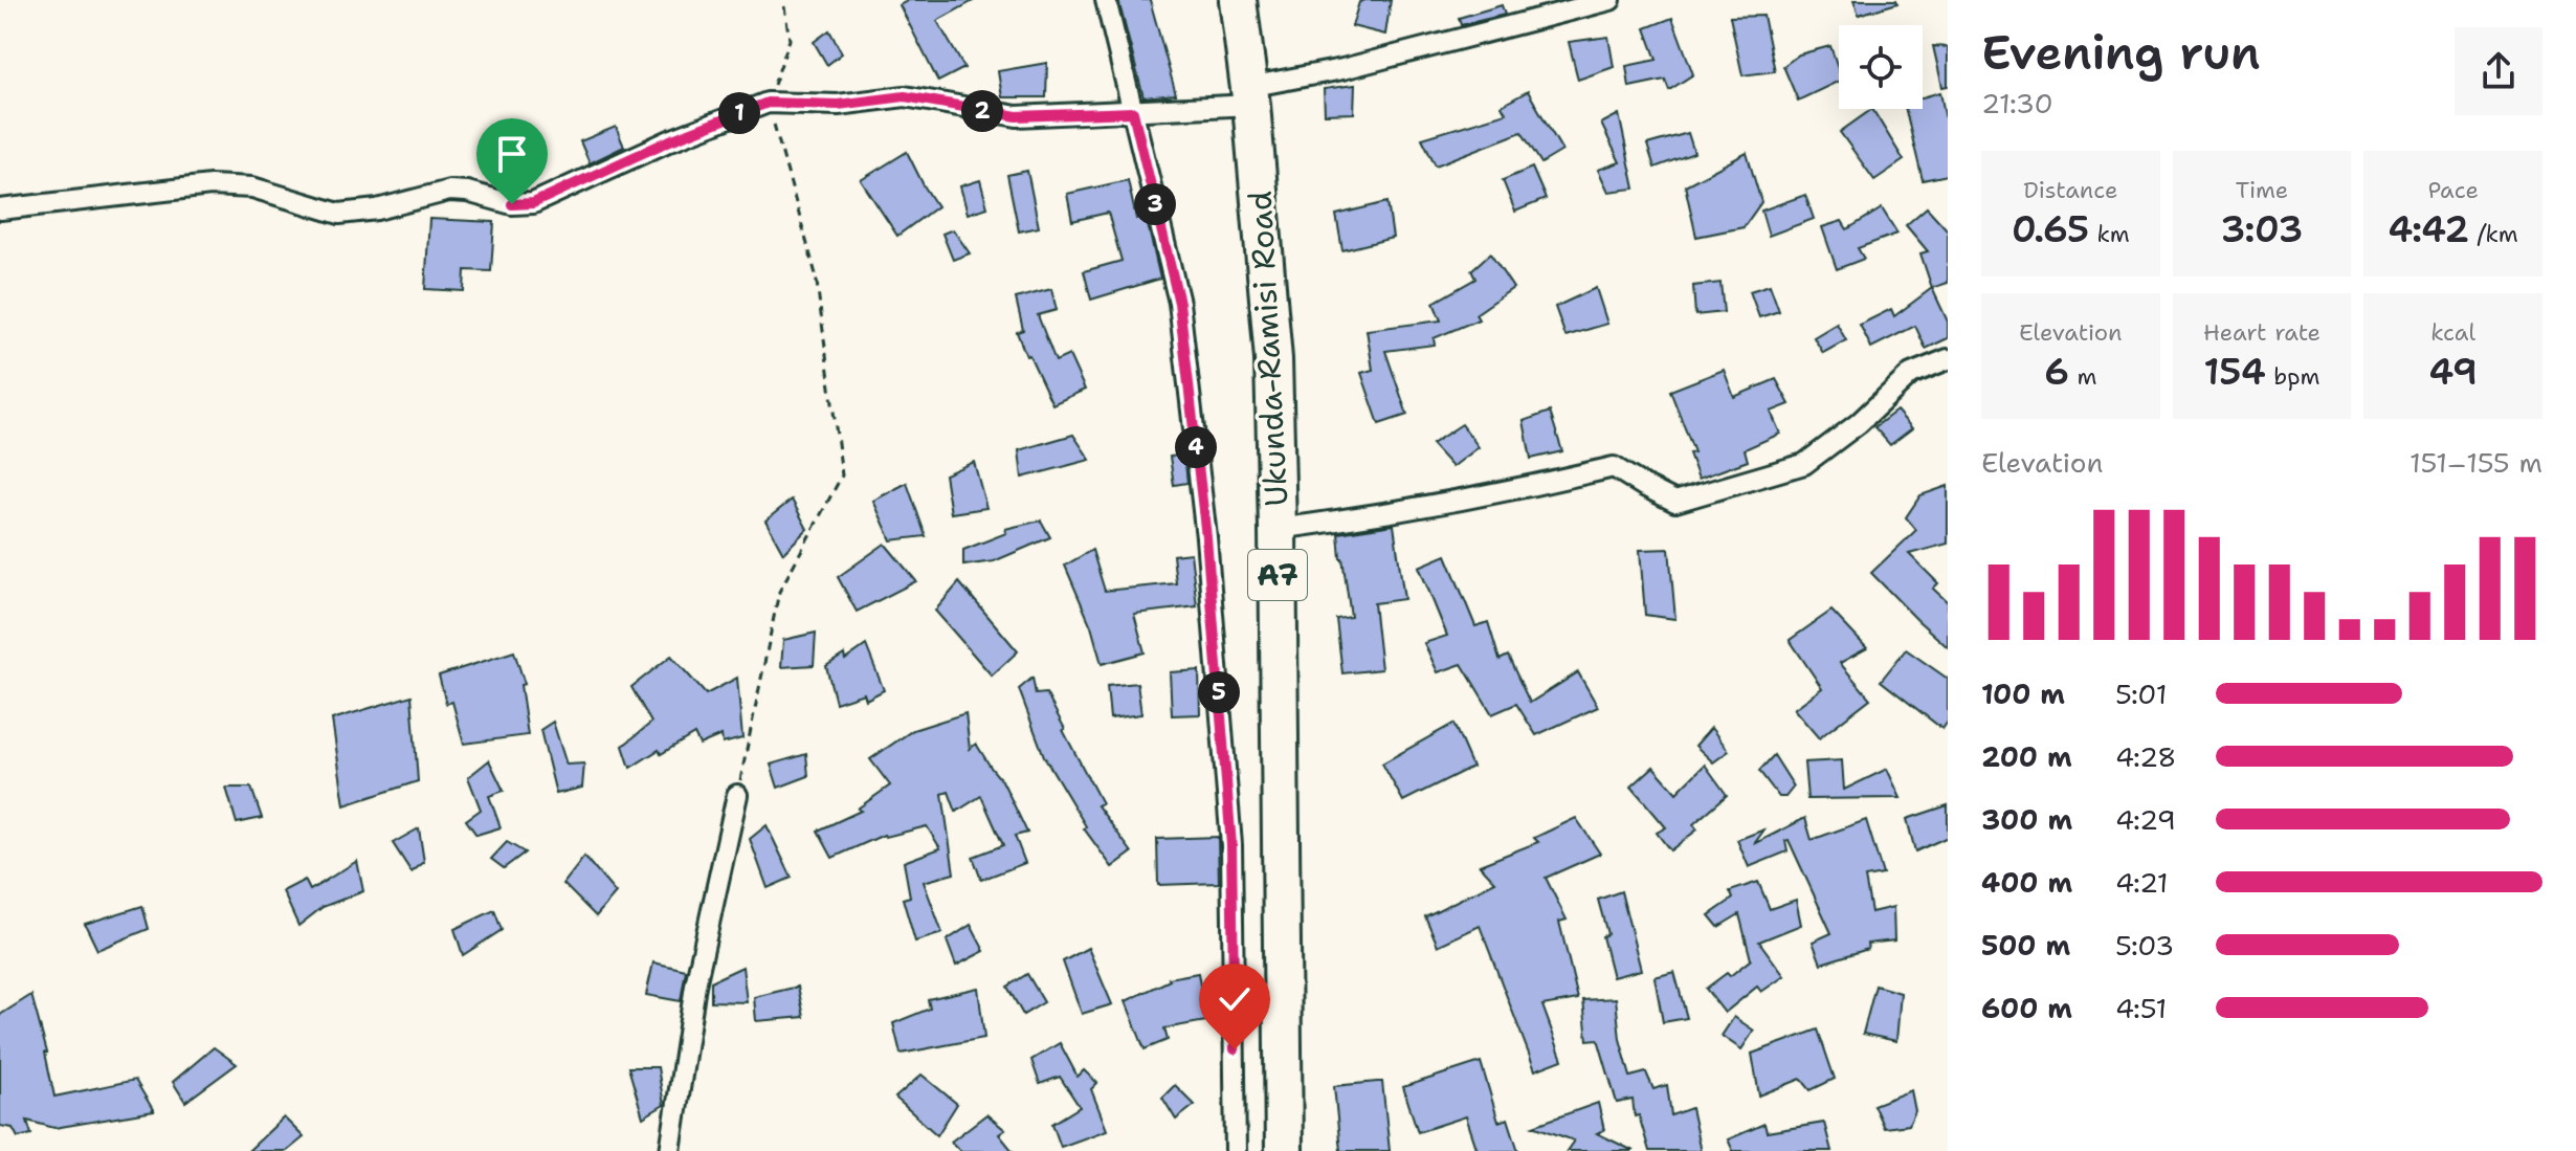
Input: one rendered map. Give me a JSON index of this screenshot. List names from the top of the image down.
{
  "streets": {
    "highway": ["Ukunda-Ramisi Road", "A7"]
  },
  "page": {
    "heading": ["Evening run", "21:30"],
    "pins": [
      "2",
      "1",
      "3",
      "4",
      "5"
    ],
    "stats": [
      ["Distance", "0.65 km"],
      ["Time", "3:03"],
      ["Pace", "4:42 /km"],
      ["Elevation", "6 m"],
      ["Heart rate", "154 bpm"],
      ["kcal", "49"]
    ],
    "chart": ["Elevation", "151–155 m"],
    "list": [
      {
        "name": "100 m",
        "note": "5:01"
      },
      {
        "name": "200 m",
        "note": "4:28"
      },
      {
        "name": "300 m",
        "note": "4:29"
      },
      {
        "name": "400 m",
        "note": "4:21"
      },
      {
        "name": "500 m",
        "note": "5:03"
      },
      {
        "name": "600 m",
        "note": "4:51"
      }
    ]
  }
}
